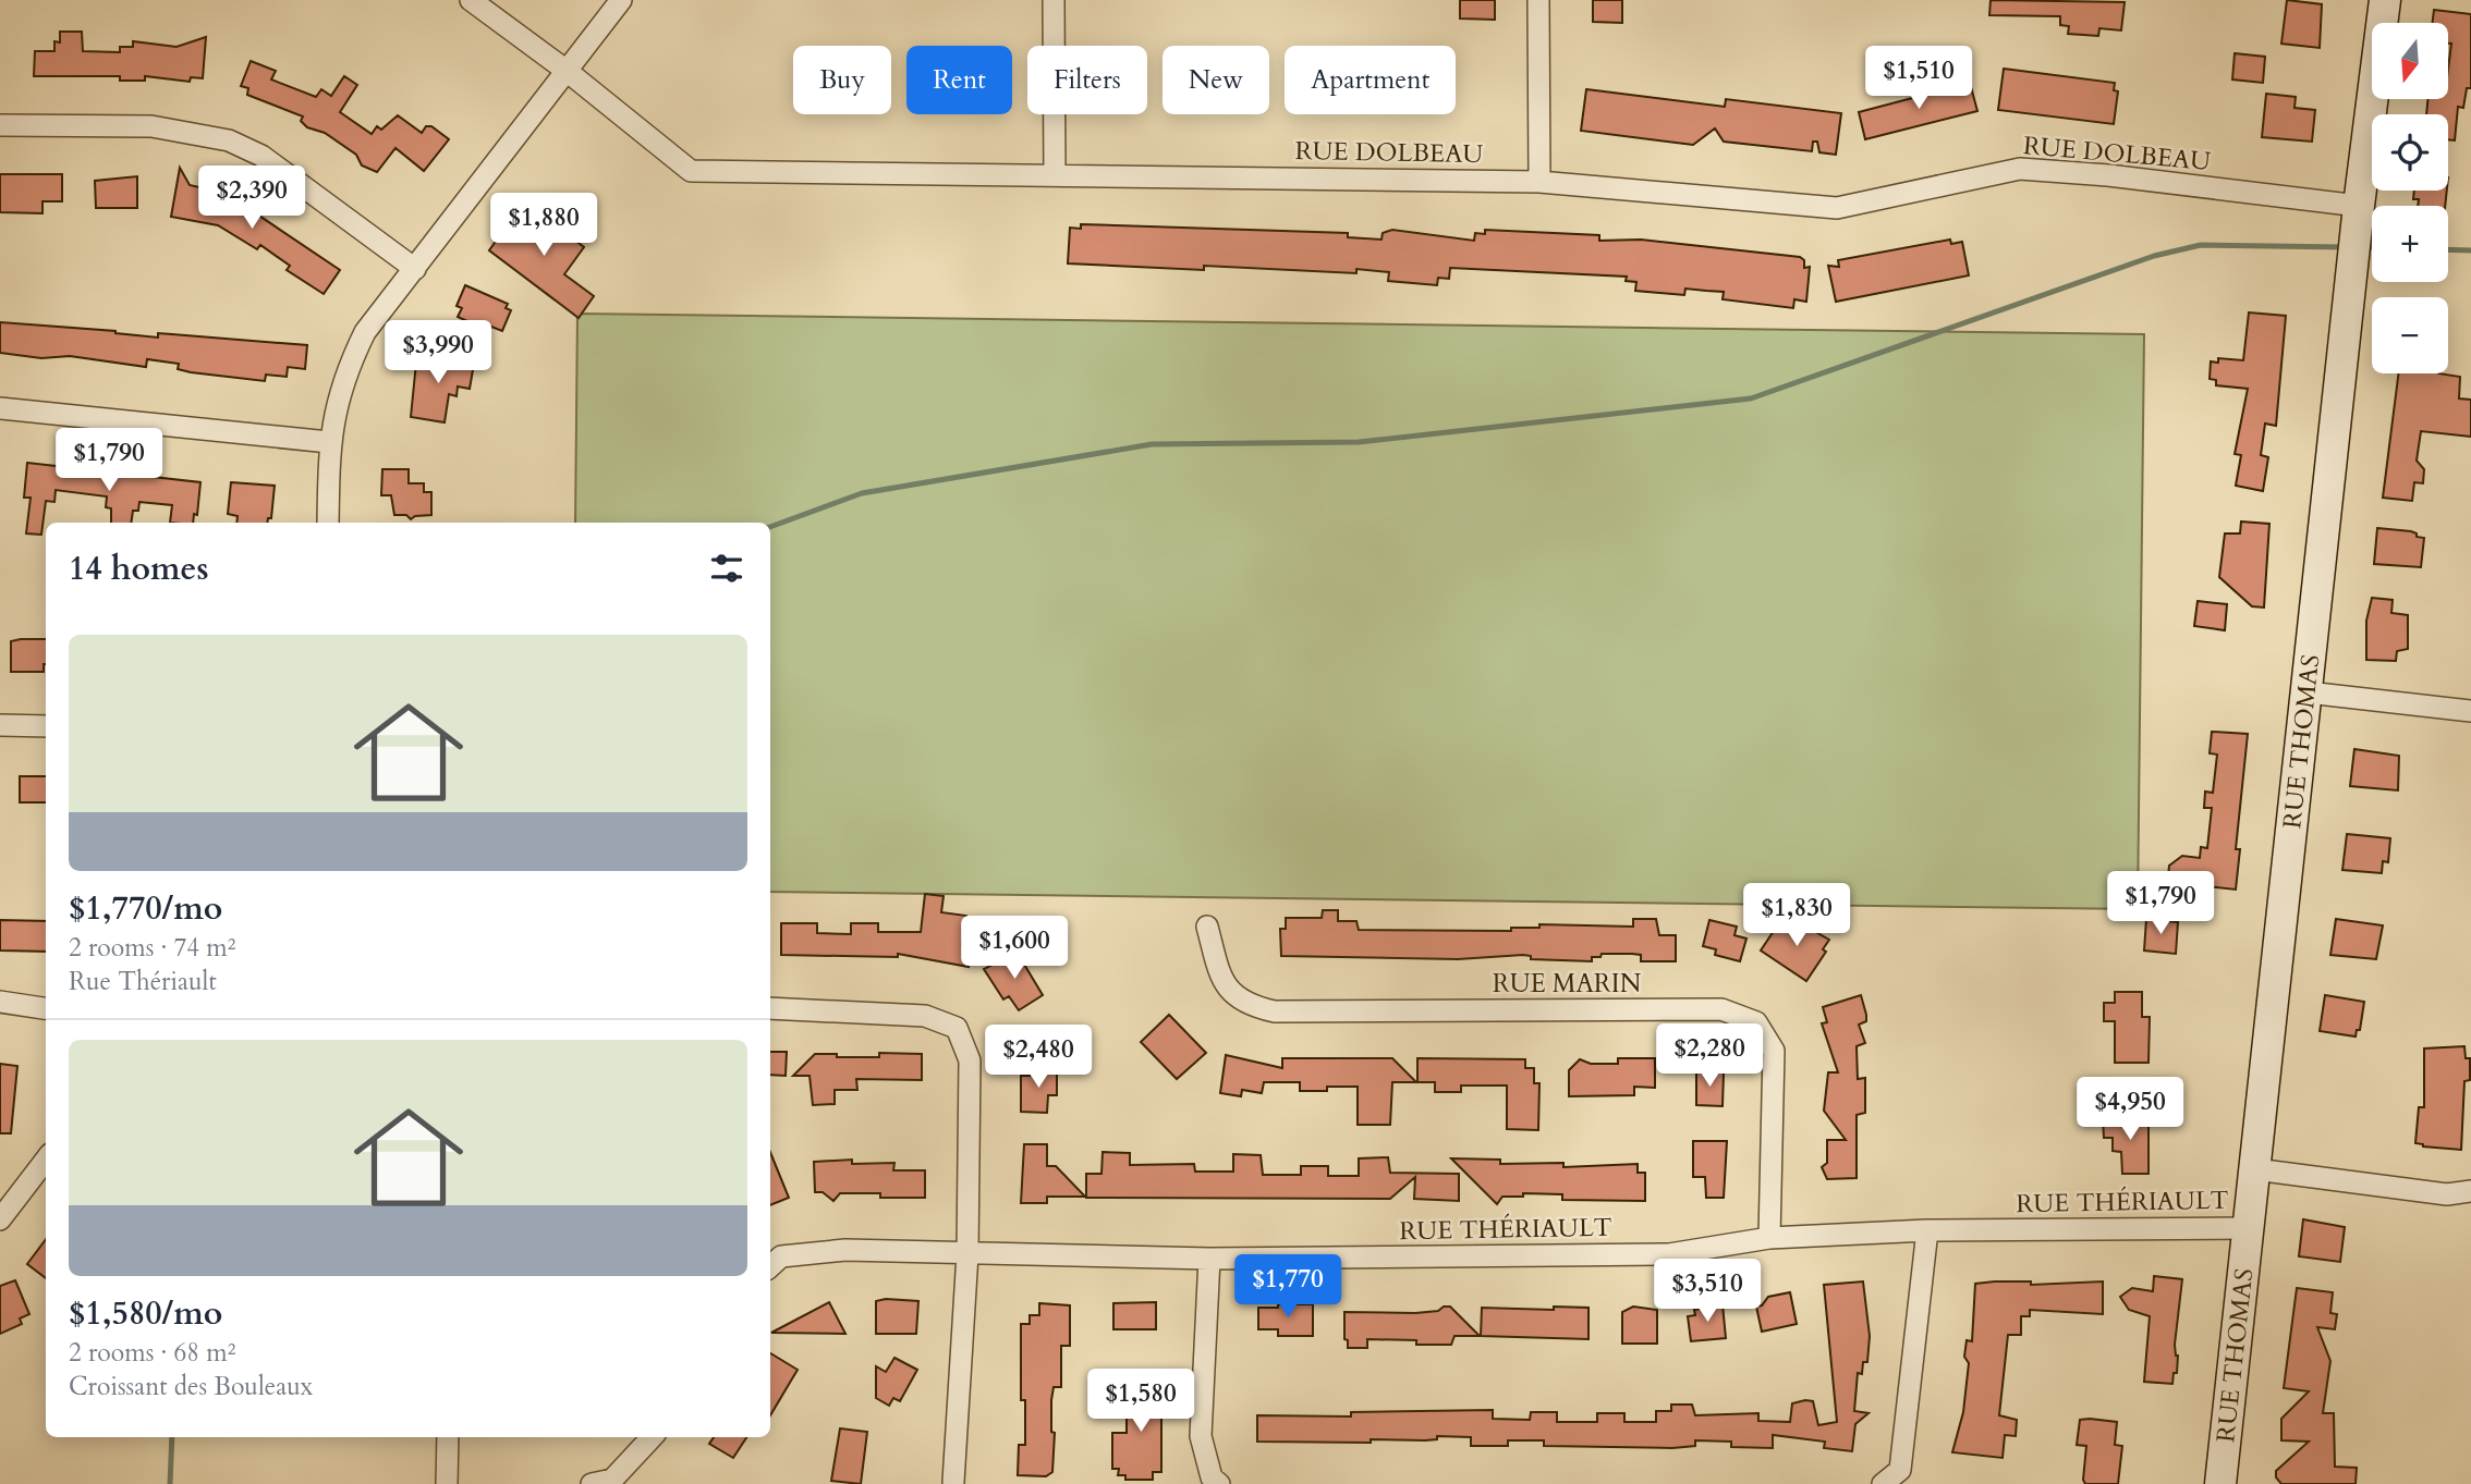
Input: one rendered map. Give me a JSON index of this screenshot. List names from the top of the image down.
{
  "streets": {
    "street": [
      "RUE DOLBEAU",
      "RUE THOMAS",
      "RUE MARIN",
      "RUE THÉRIAULT"
    ]
  },
  "crossings": [
    ["RUE DOLBEAU", "RUE THOMAS"],
    ["RUE THOMAS", "RUE THÉRIAULT"],
    ["RUE MARIN", "RUE THÉRIAULT"]
  ],
  "north": "bottom",
  "page": {
    "map_buttons": ["+", "−"],
    "price": [
      "$1,510",
      "$2,390",
      "$1,880",
      "$3,990",
      "$1,790",
      "$1,790",
      "$1,830",
      "$1,600",
      "$2,280",
      "$2,480",
      "$4,950",
      "$1,770",
      "$3,510",
      "$1,580"
    ],
    "chip": [
      "Buy",
      "Rent",
      "Filters",
      "New",
      "Apartment"
    ],
    "heading": "14 homes",
    "list": [
      {
        "name": "$1,770/mo",
        "note": "2 rooms · 74 m² · Rue Thériault"
      },
      {
        "name": "$1,580/mo",
        "note": "2 rooms · 68 m² · Croissant des Bouleaux"
      }
    ]
  }
}
